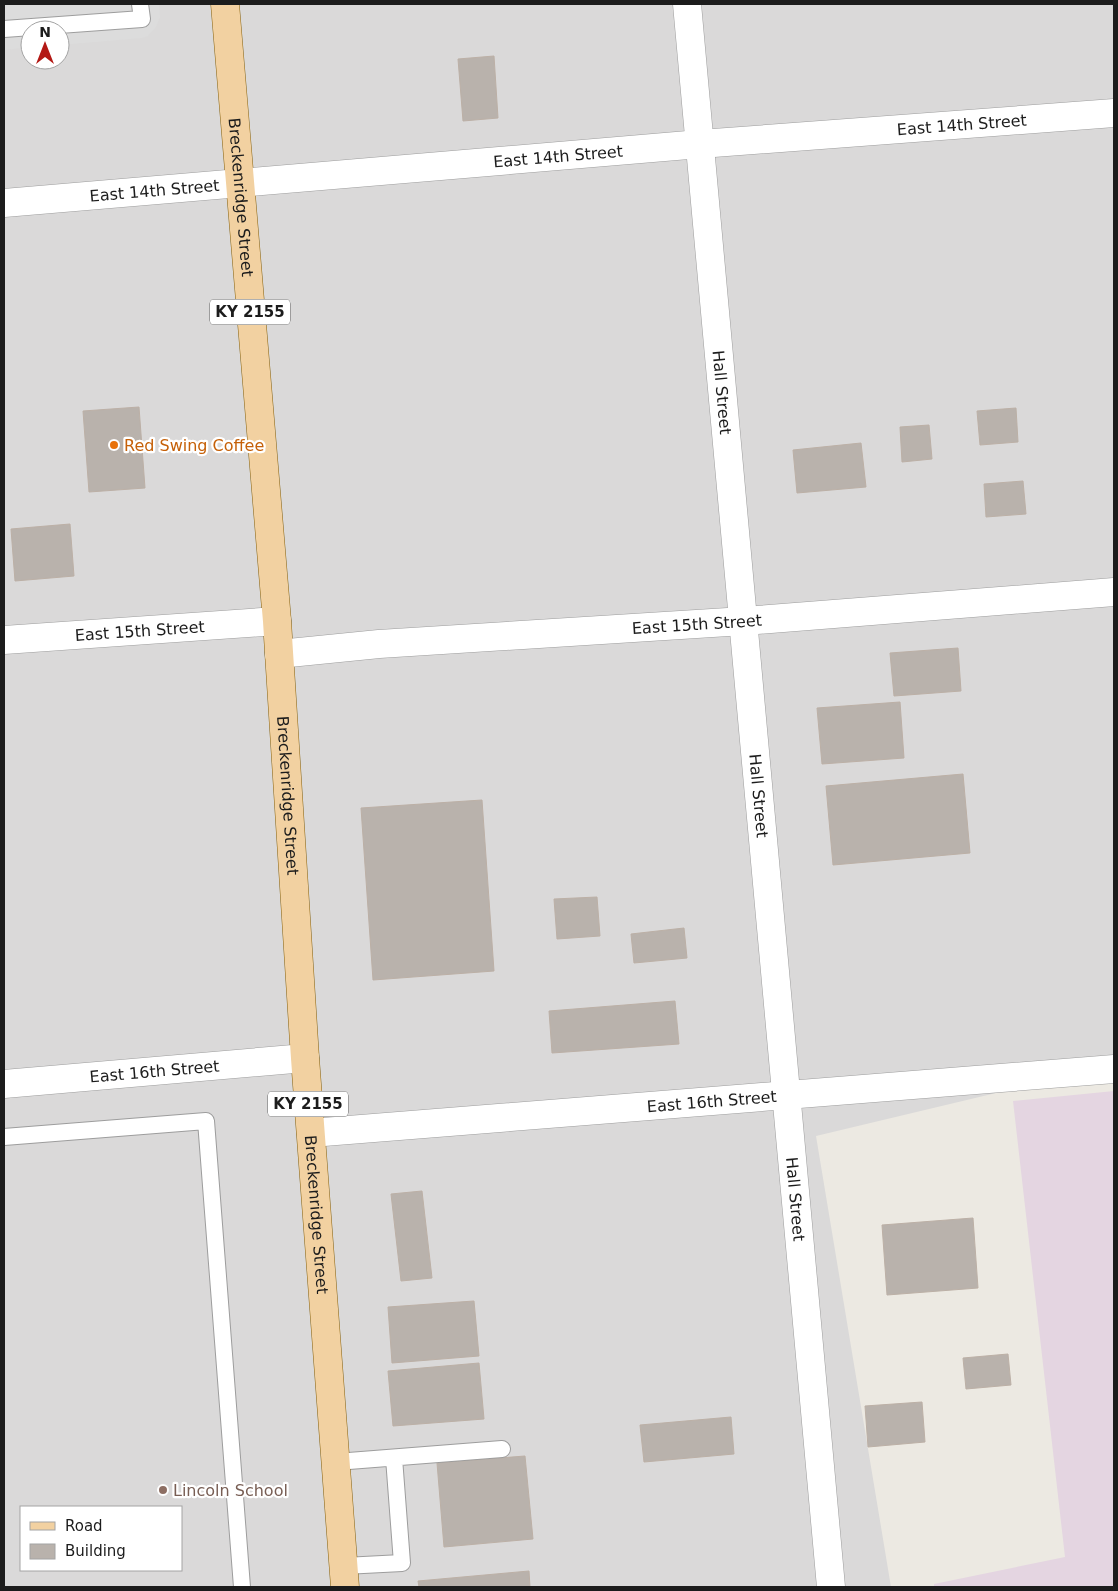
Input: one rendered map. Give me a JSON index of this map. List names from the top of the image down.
{
  "streets": {
    "main road": ["Breckenridge Street", "KY 2155"],
    "street": [
      "East 14th Street",
      "Hall Street",
      "East 15th Street",
      "East 16th Street"
    ]
  },
  "crossings": [
    ["East 14th Street", "Breckenridge Street"],
    ["East 14th Street", "Hall Street"],
    ["Breckenridge Street", "East 15th Street"],
    ["Breckenridge Street", "East 16th Street"],
    ["Hall Street", "East 15th Street"],
    ["Hall Street", "East 16th Street"]
  ],
  "places": ["Red Swing Coffee", "Lincoln School"],
  "legend": ["Road", "Building"],
  "north": "top"
}
